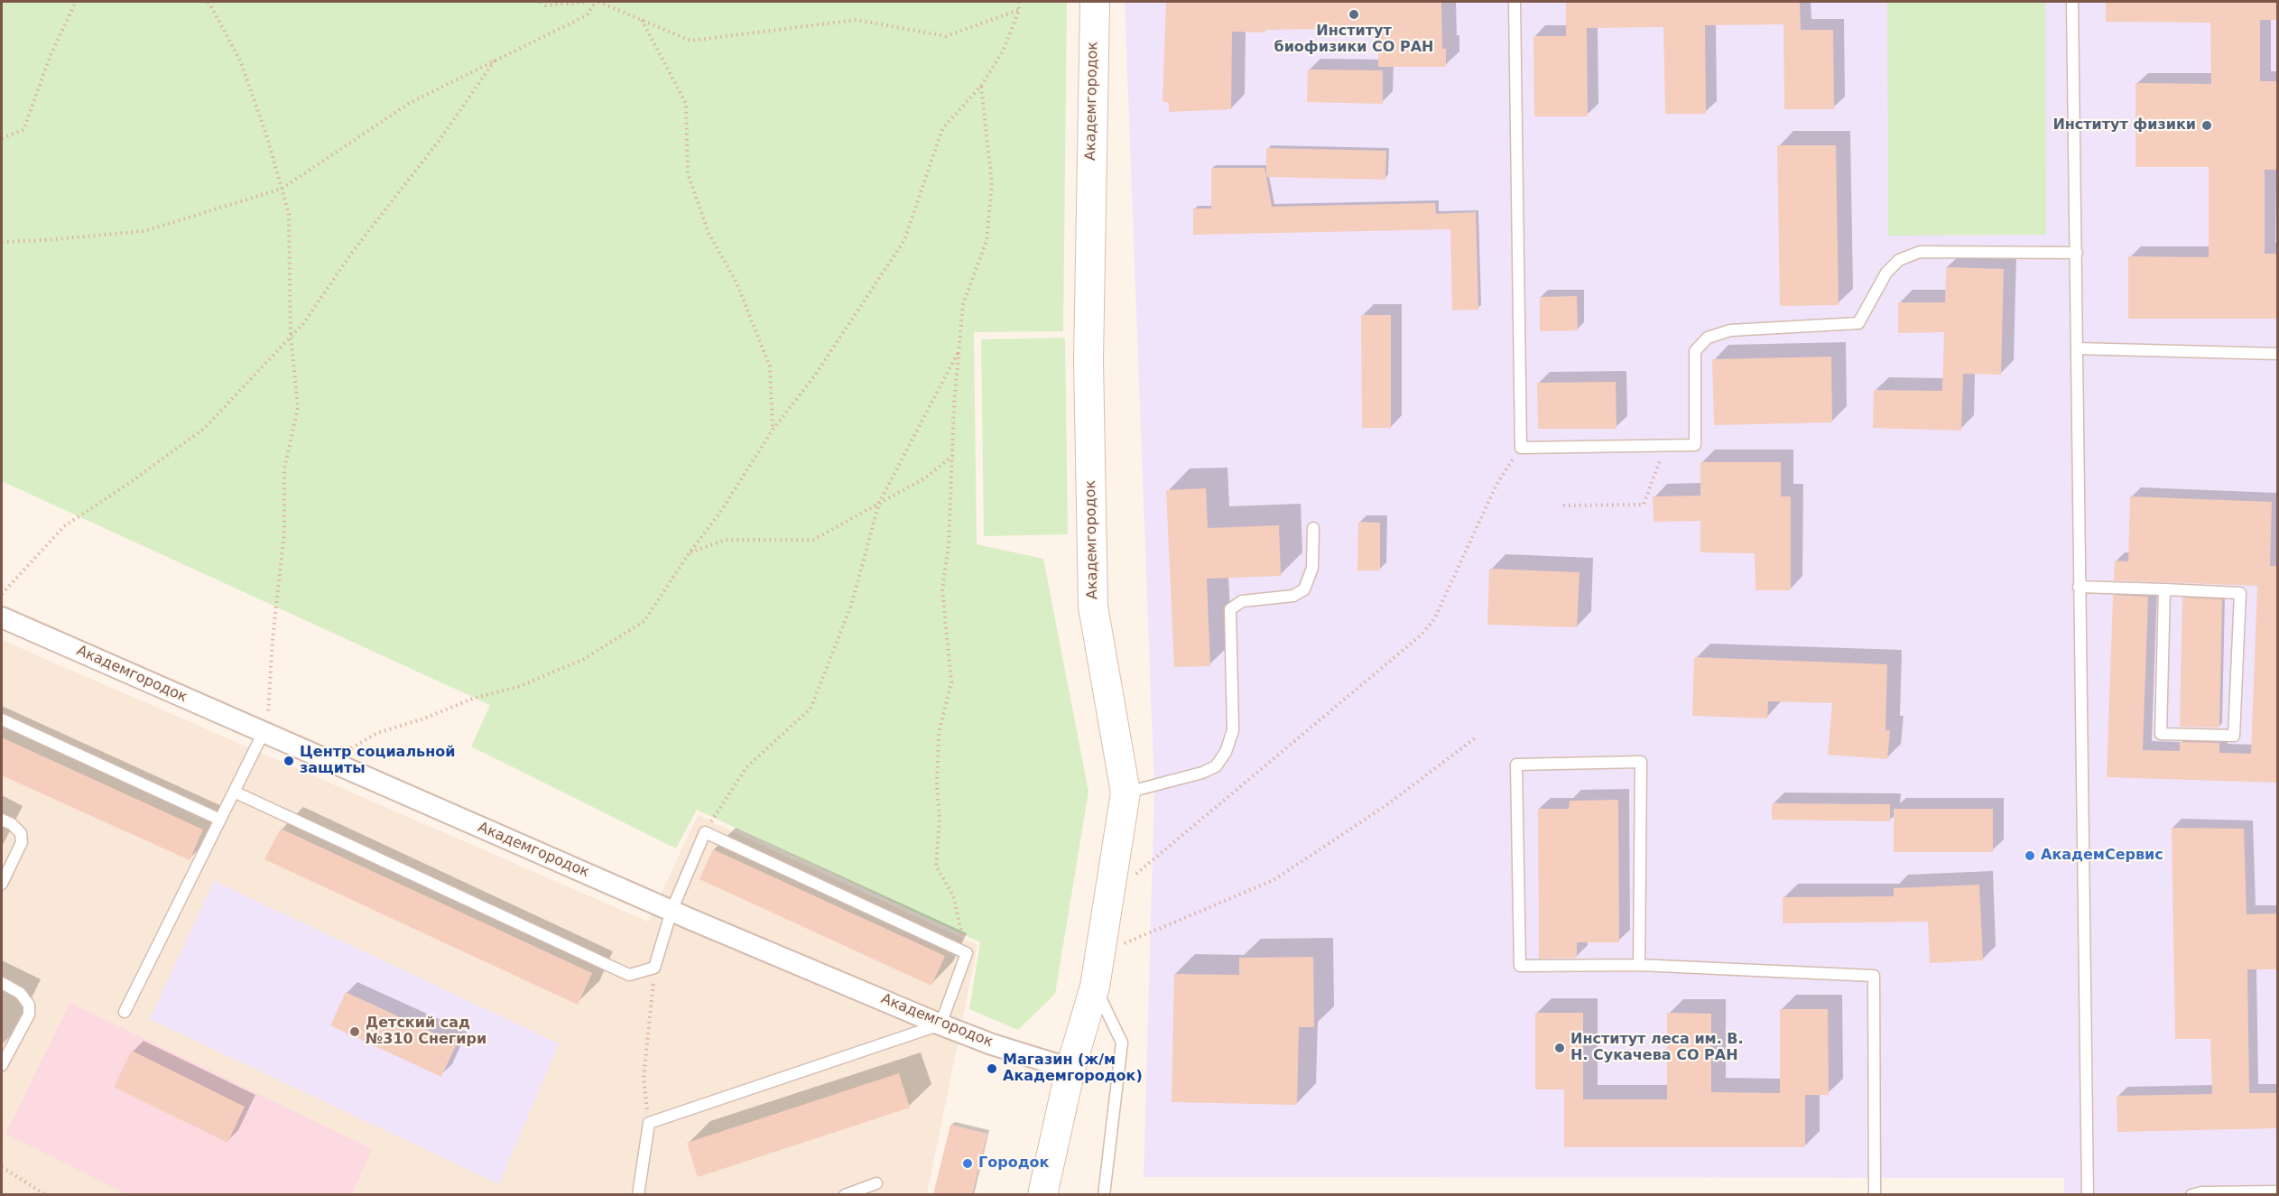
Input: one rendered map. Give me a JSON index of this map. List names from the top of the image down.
{
  "streets": {
    "street": ["Академгородок"]
  },
  "places": [
    "Институт биофизики СО РАН",
    "Институт физики",
    "Центр социальной защиты",
    "АкадемСервис",
    "Детский сад №310 Снегири",
    "Институт леса им. В. Н. Сукачева СО РАН",
    "Магазин (ж/м Академгородок)",
    "Городок"
  ]
}
